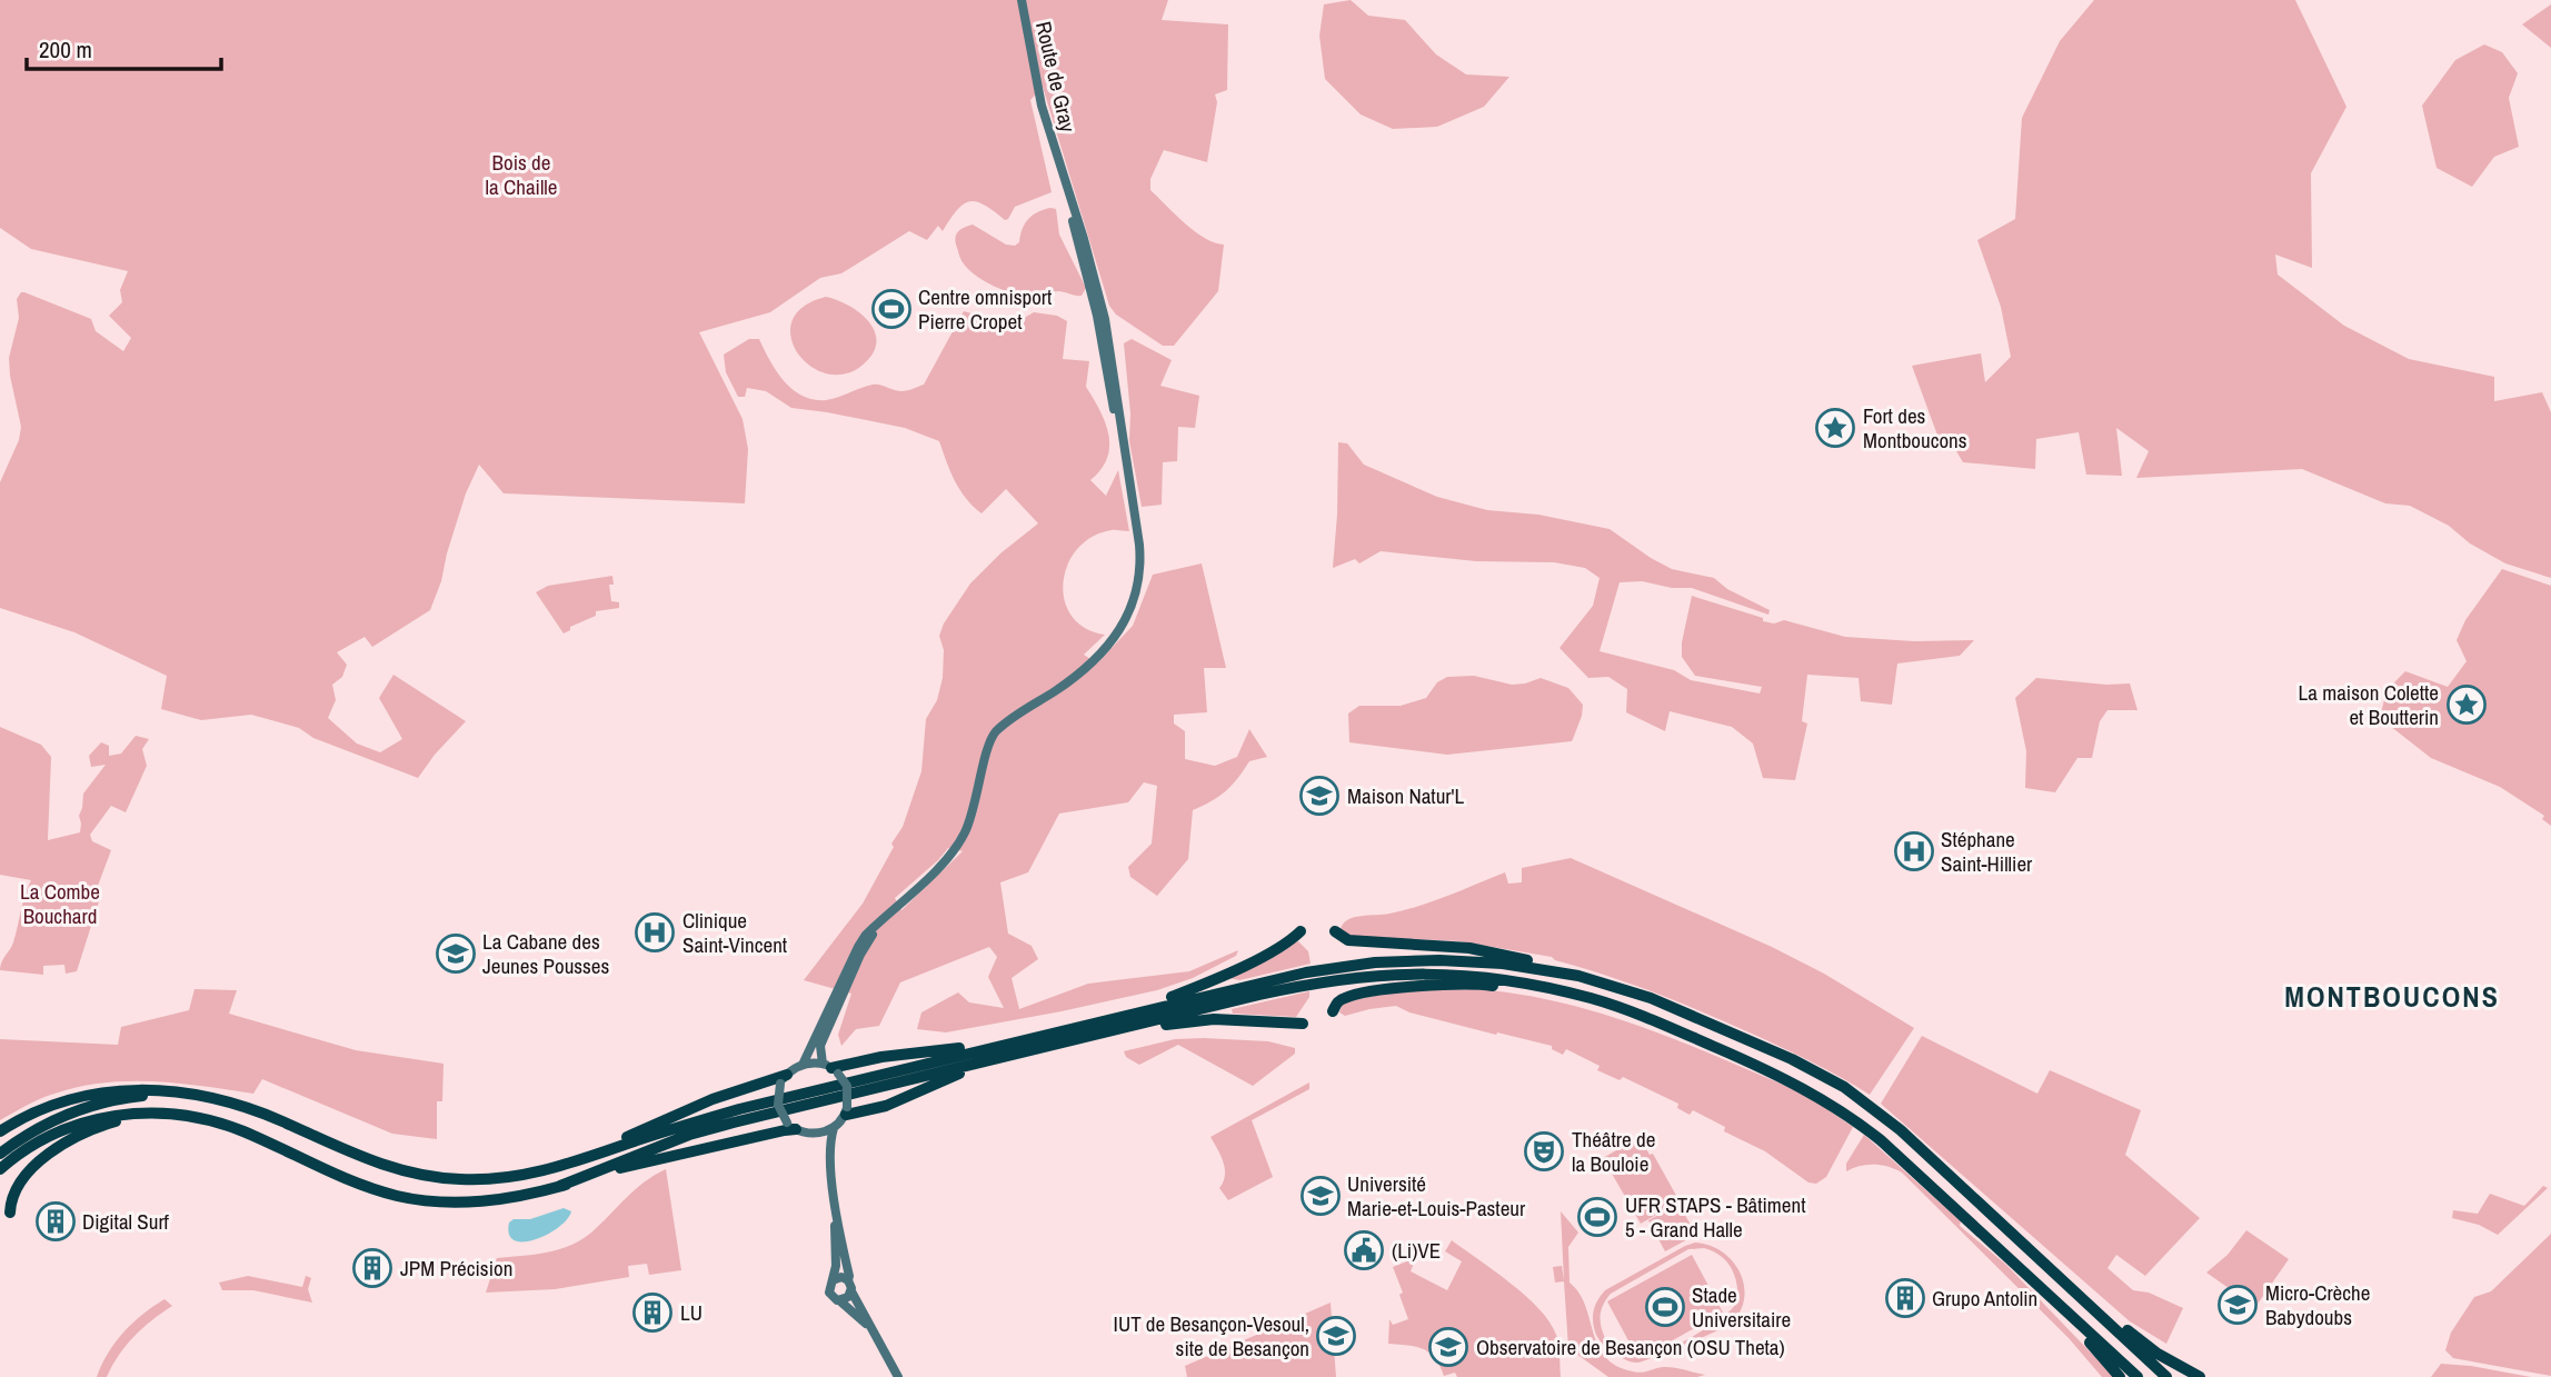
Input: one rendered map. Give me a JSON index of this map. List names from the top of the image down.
{
  "streets": {
    "main road": ["Route de Gray"]
  },
  "districts": ["MONTBOUCONS"],
  "parks": ["Bois de la Chaille", "La Combe Bouchard"],
  "places": {
    "sports": ["Centre omnisport Pierre Cropet", "UFR STAPS - Bâtiment 5 - Grand Halle", "Stade Universitaire"],
    "place": ["Fort des Montboucons", "La maison Colette et Boutterin"],
    "school or university": [
      "Maison Natur'L",
      "La Cabane des Jeunes Pousses",
      "Université Marie-et-Louis-Pasteur",
      "Micro-Crèche Babydoubs",
      "IUT de Besançon-Vesoul, site de Besançon",
      "Observatoire de Besançon (OSU Theta)"
    ],
    "hospital": ["Stéphane Saint-Hillier", "Clinique Saint-Vincent"],
    "theatre": ["Théâtre de la Bouloie"],
    "building": [
      "Digital Surf",
      "JPM Précision",
      "Grupo Antolin",
      "LU"
    ],
    "public building": ["(Li)VE"]
  },
  "scale_bar": "200 m"
}
